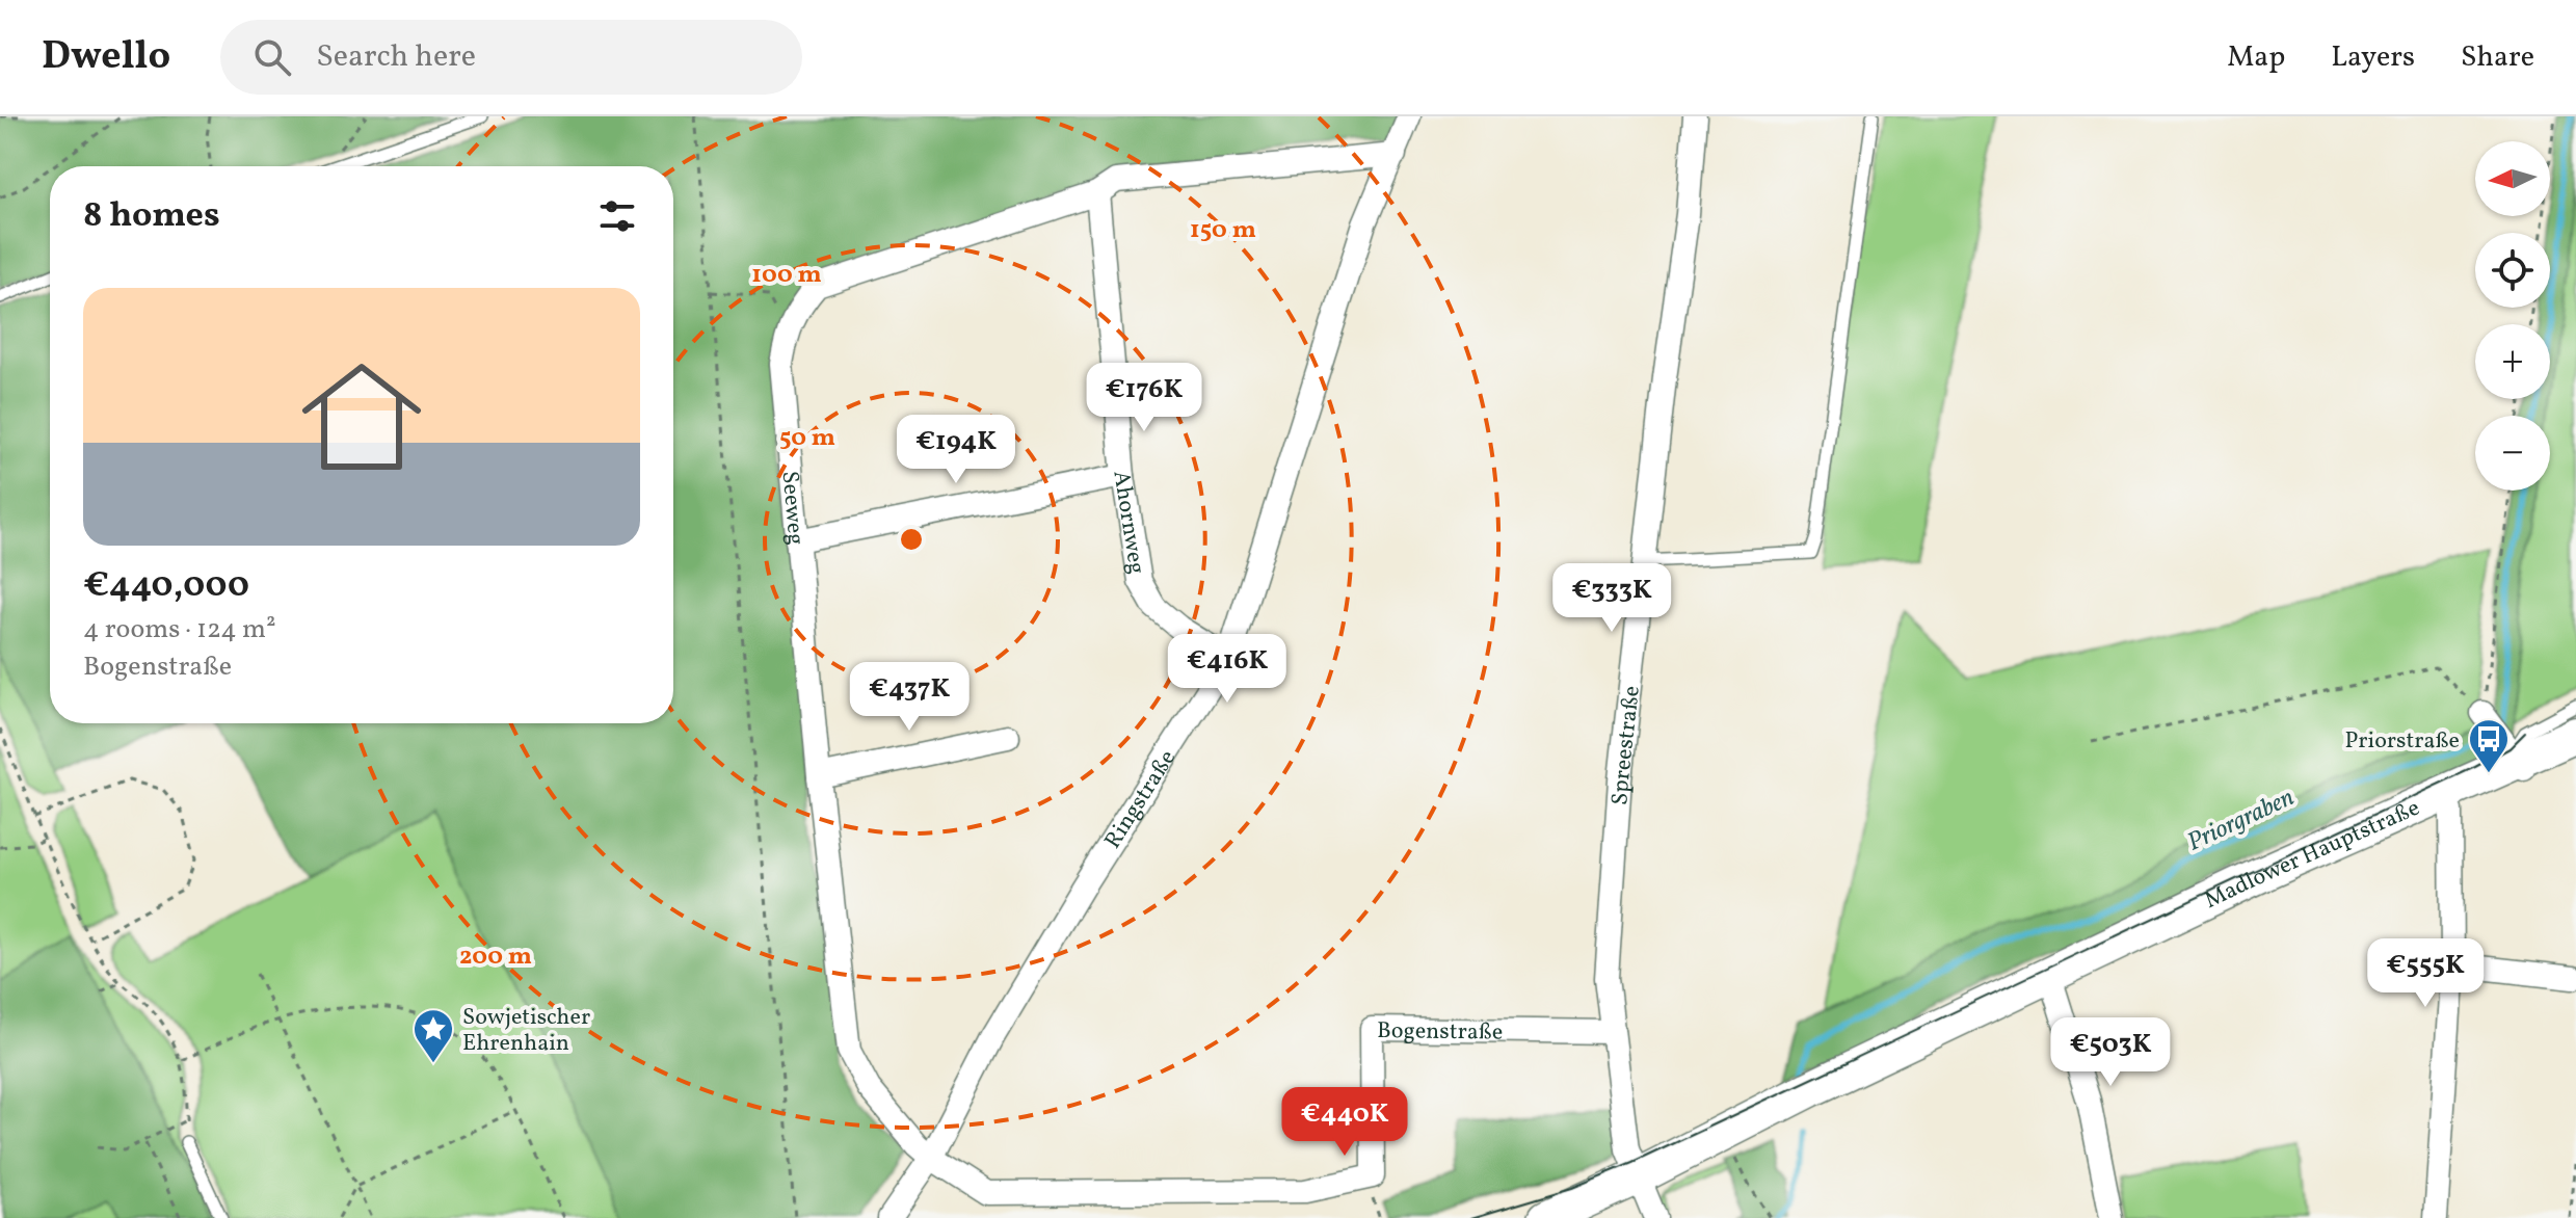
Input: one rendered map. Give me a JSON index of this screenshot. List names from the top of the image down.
{
  "streets": {
    "main road": ["Madlower Hauptstraße"],
    "street": [
      "Seeweg",
      "Ahornweg",
      "Spreestraße",
      "Ringstraße",
      "Bogenstraße"
    ]
  },
  "crossings": [
    ["Seeweg", "Ahornweg"],
    ["Seeweg", "Ringstraße"],
    ["Seeweg", "Bogenstraße"],
    ["Ahornweg", "Ringstraße"],
    ["Spreestraße", "Madlower Hauptstraße"],
    ["Spreestraße", "Bogenstraße"],
    ["Ringstraße", "Bogenstraße"]
  ],
  "water": ["Priorgraben"],
  "places": {
    "bus stop": ["Priorstraße"],
    "place": ["Sowjetischer Ehrenhain"]
  },
  "north": "left",
  "page": {
    "header": "Dwello",
    "search": "Search here",
    "nav": ["Map", "Layers", "Share"],
    "map_buttons": ["+", "−"],
    "heading": "8 homes",
    "list": [
      {
        "name": "€440,000",
        "note": "4 rooms · 124 m² · Bogenstraße"
      }
    ],
    "price": [
      "€176K",
      "€194K",
      "€333K",
      "€416K",
      "€437K",
      "€555K",
      "€503K",
      "€440K"
    ]
  },
  "rings": [
    "150 m",
    "100 m",
    "50 m",
    "200 m"
  ]
}
